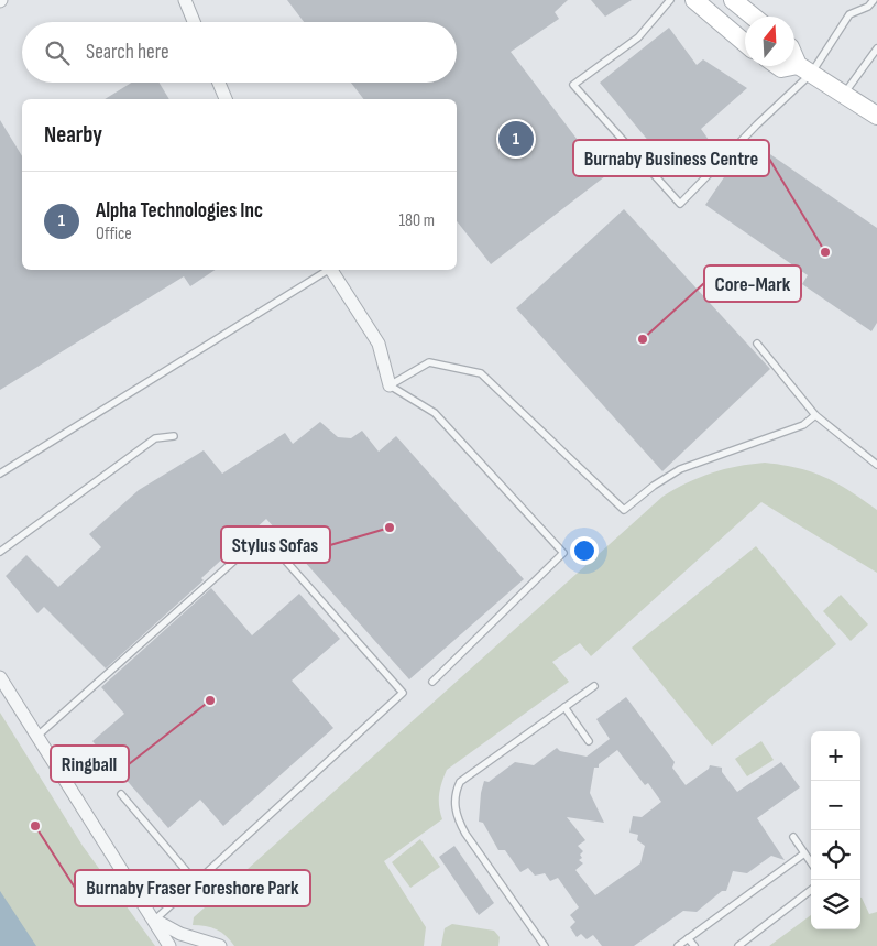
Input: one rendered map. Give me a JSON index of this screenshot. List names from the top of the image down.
{
  "places": [
    "Burnaby Business Centre",
    "Core-Mark",
    "Stylus Sofas",
    "Ringball",
    "Burnaby Fraser Foreshore Park"
  ],
  "north": "top",
  "page": {
    "search": "Search here",
    "heading": "Nearby",
    "pins": "1",
    "list": [
      {
        "mark": "1",
        "name": "Alpha Technologies Inc",
        "note": "Office",
        "value": "180 m"
      }
    ],
    "map_buttons": ["+", "−"]
  }
}
